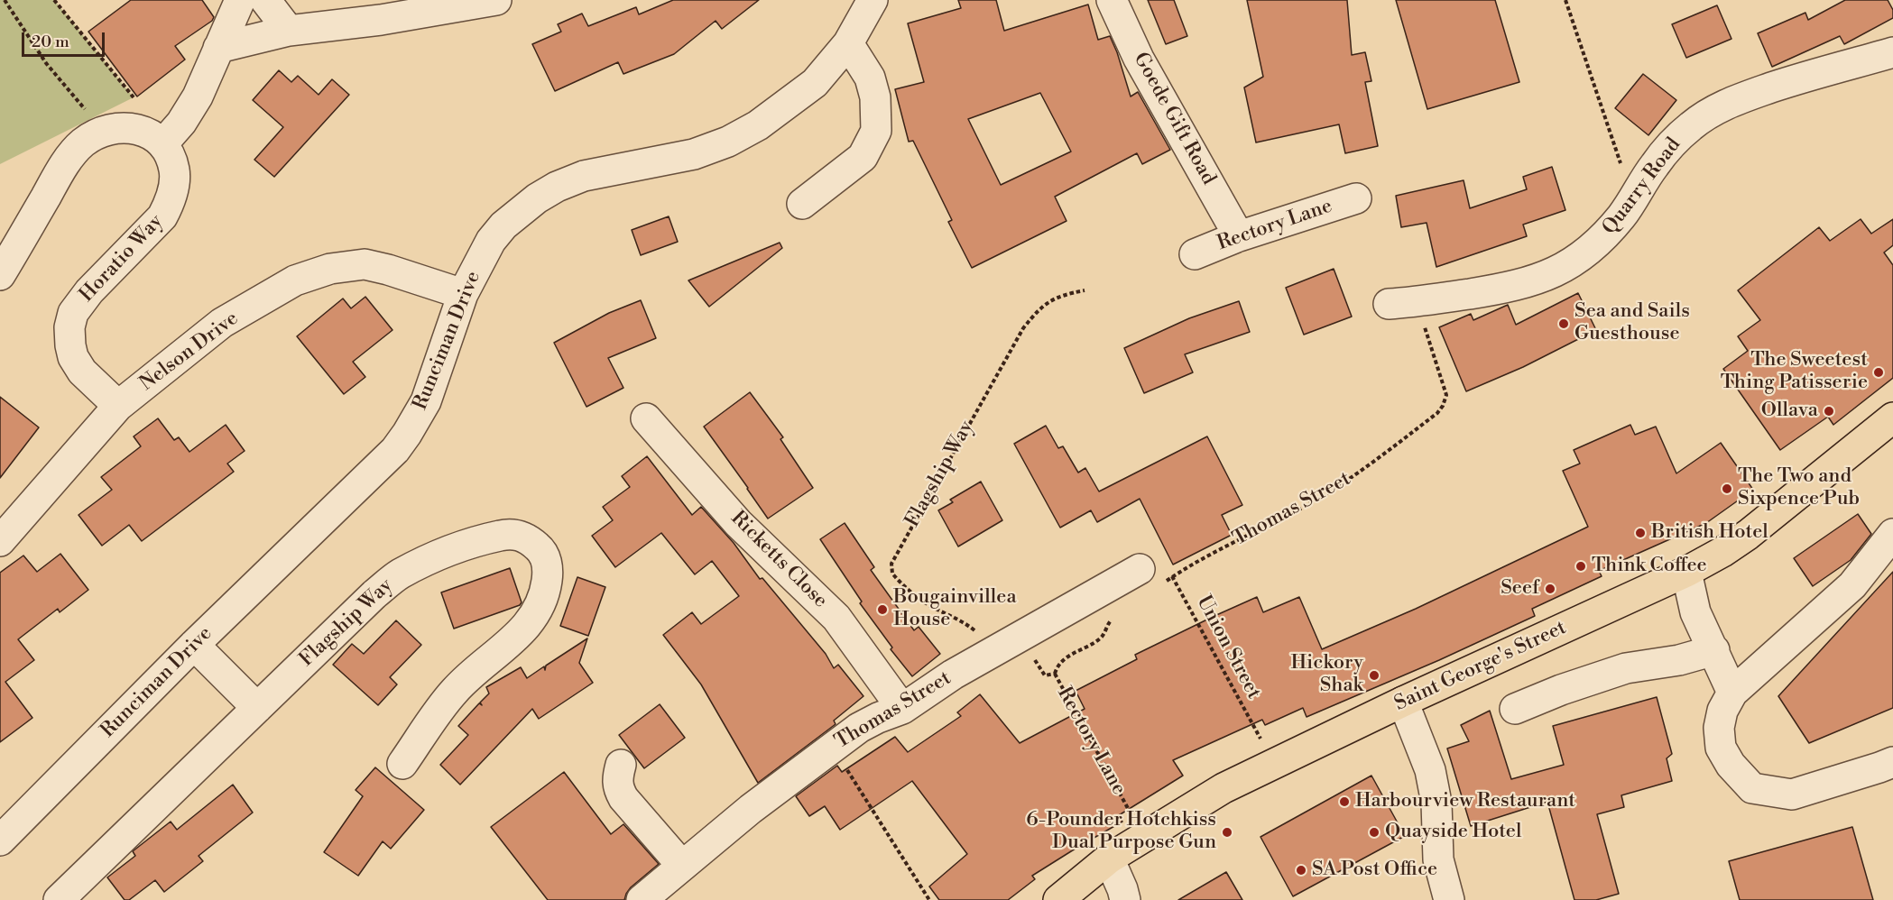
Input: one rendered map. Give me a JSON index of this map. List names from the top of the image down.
{
  "streets": {
    "main road": ["Saint George's Street"],
    "street": [
      "Goede Gift Road",
      "Quarry Road",
      "Rectory Lane",
      "Horatio Way",
      "Runciman Drive",
      "Nelson Drive",
      "Flagship Way",
      "Thomas Street",
      "Ricketts Close"
    ],
    "path": ["Union Street"]
  },
  "crossings": [
    ["Goede Gift Road", "Rectory Lane"],
    ["Quarry Road", "Thomas Street"],
    ["Rectory Lane", "Saint George's Street"],
    ["Horatio Way", "Nelson Drive"],
    ["Runciman Drive", "Nelson Drive"],
    ["Flagship Way", "Thomas Street"],
    ["Thomas Street", "Ricketts Close"],
    ["Thomas Street", "Union Street"],
    ["Union Street", "Saint George's Street"]
  ],
  "places": [
    "Sea and Sails Guesthouse",
    "The Sweetest Thing Patisserie",
    "Ollava",
    "The Two and Sixpence Pub",
    "British Hotel",
    "Think Coffee",
    "Seef",
    "Bougainvillea House",
    "Hickory Shak",
    "Harbourview Restaurant",
    "6-Pounder Hotchkiss Dual Purpose Gun",
    "Quayside Hotel",
    "SA Post Office"
  ],
  "scale_bar": "20 m"
}
